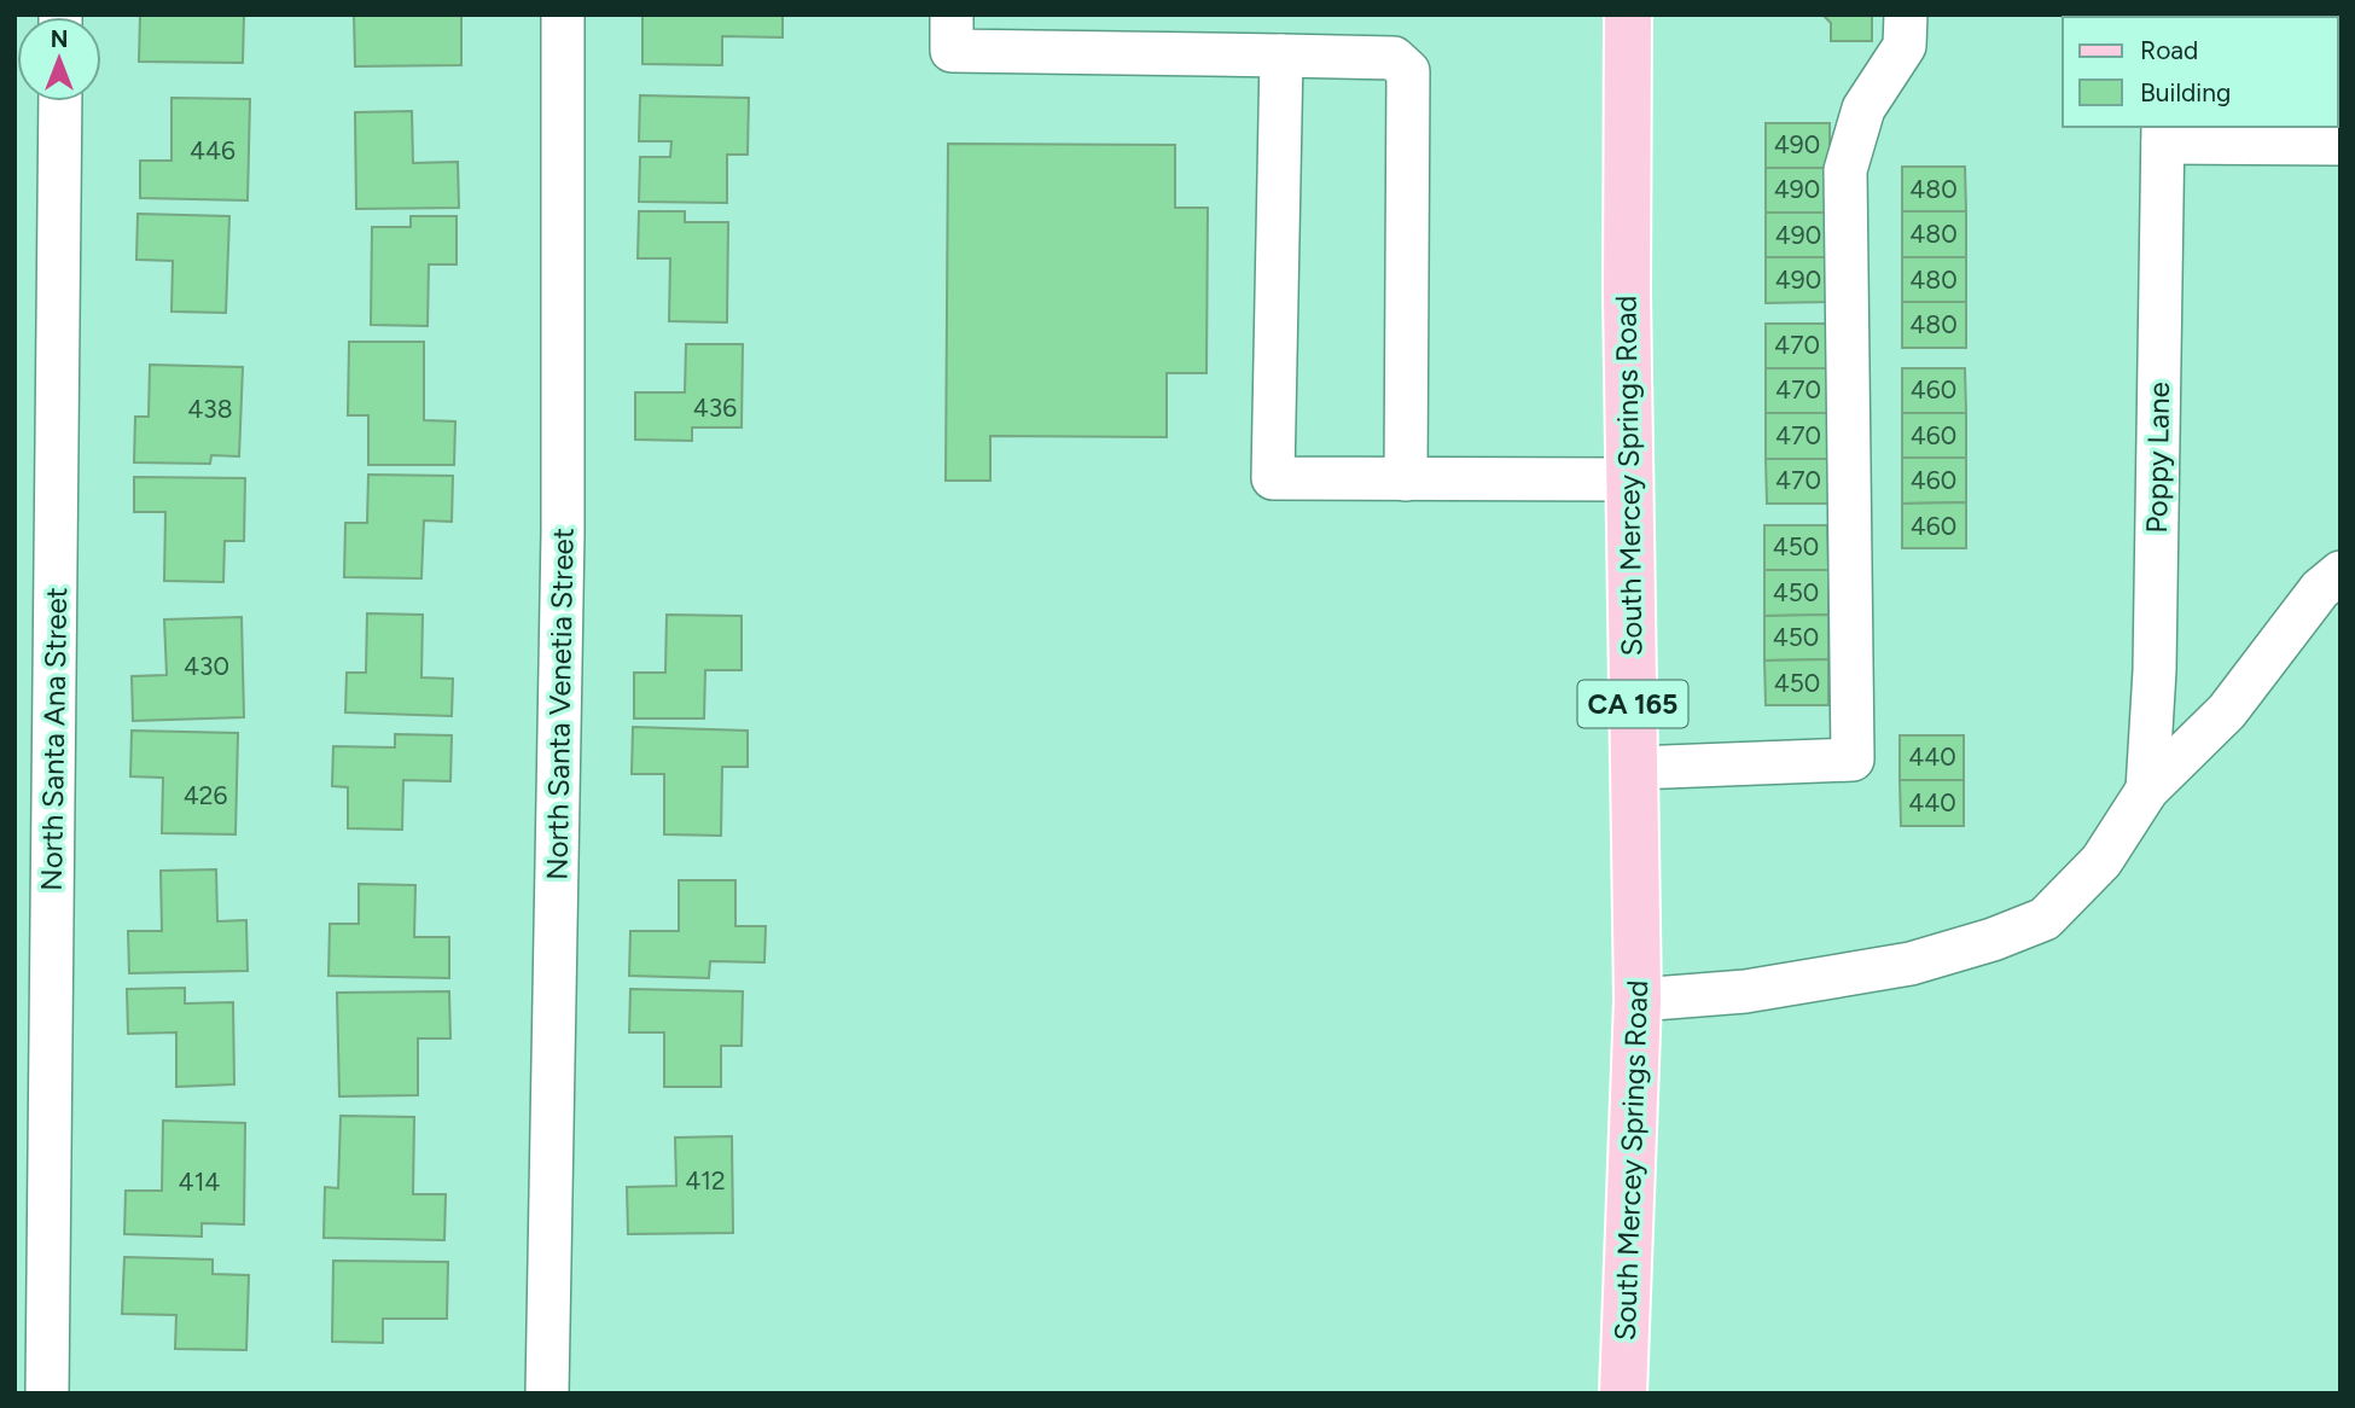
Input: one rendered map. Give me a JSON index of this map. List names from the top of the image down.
{
  "streets": {
    "main road": ["South Mercey Springs Road", "CA 165"],
    "street": ["Poppy Lane", "North Santa Venetia Street", "North Santa Ana Street"]
  },
  "crossings": [
    ["Poppy Lane", "South Mercey Springs Road"]
  ],
  "house_numbers": [
    "490",
    "446",
    "490",
    "480",
    "480",
    "490",
    "490",
    "480",
    "480",
    "470",
    "470",
    "460",
    "436",
    "438",
    "470",
    "460",
    "470",
    "460",
    "460",
    "450",
    "450",
    "450",
    "430",
    "450",
    "440",
    "426",
    "440",
    "412",
    "414"
  ],
  "legend": ["Road", "Building"],
  "north": "top"
}
